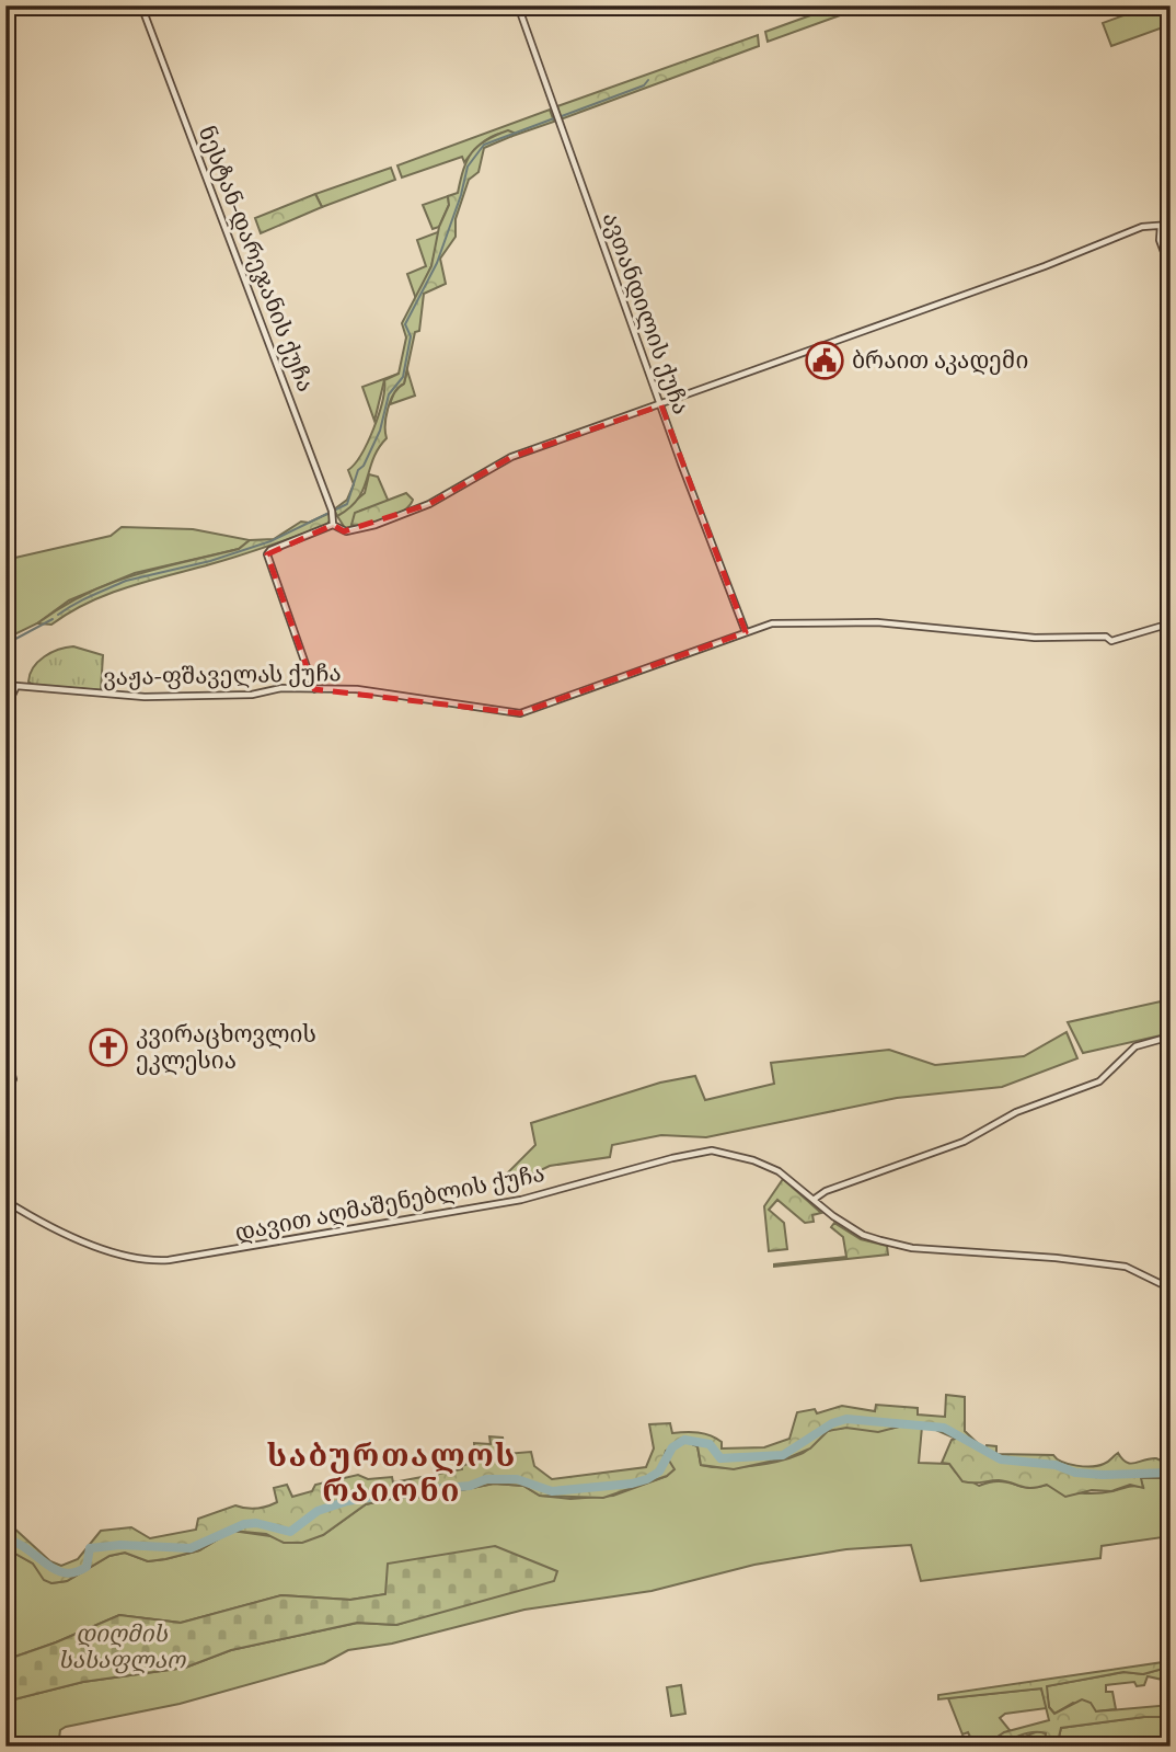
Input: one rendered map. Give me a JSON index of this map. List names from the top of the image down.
{
  "streets": {
    "street": [
      "ნესტან-დარეჯანის ქუჩა",
      "ავთანდილის ქუჩა",
      "ვაჟა-ფშაველას ქუჩა",
      "დავით აღმაშენებლის ქუჩა"
    ]
  },
  "crossings": [
    ["ავთანდილის ქუჩა", "ვაჟა-ფშაველას ქუჩა"]
  ],
  "districts": ["საბურთალოს რაიონი"],
  "parks": ["დიღმის სასაფლაო"],
  "places": {
    "public building": ["ბრაით აკადემი"],
    "church": ["კვირაცხოვლის ეკლესია"]
  }
}
